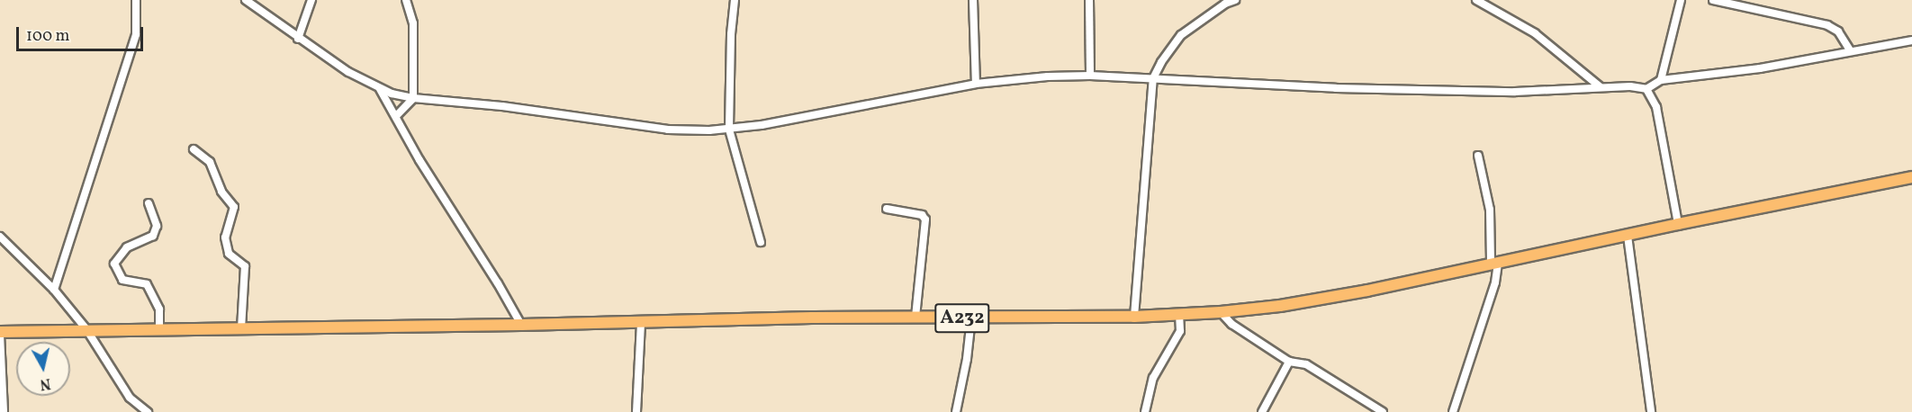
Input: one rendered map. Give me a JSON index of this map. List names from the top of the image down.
{
  "streets": {
    "main road": ["A232"]
  },
  "scale_bar": "100 m",
  "north": "bottom"
}
